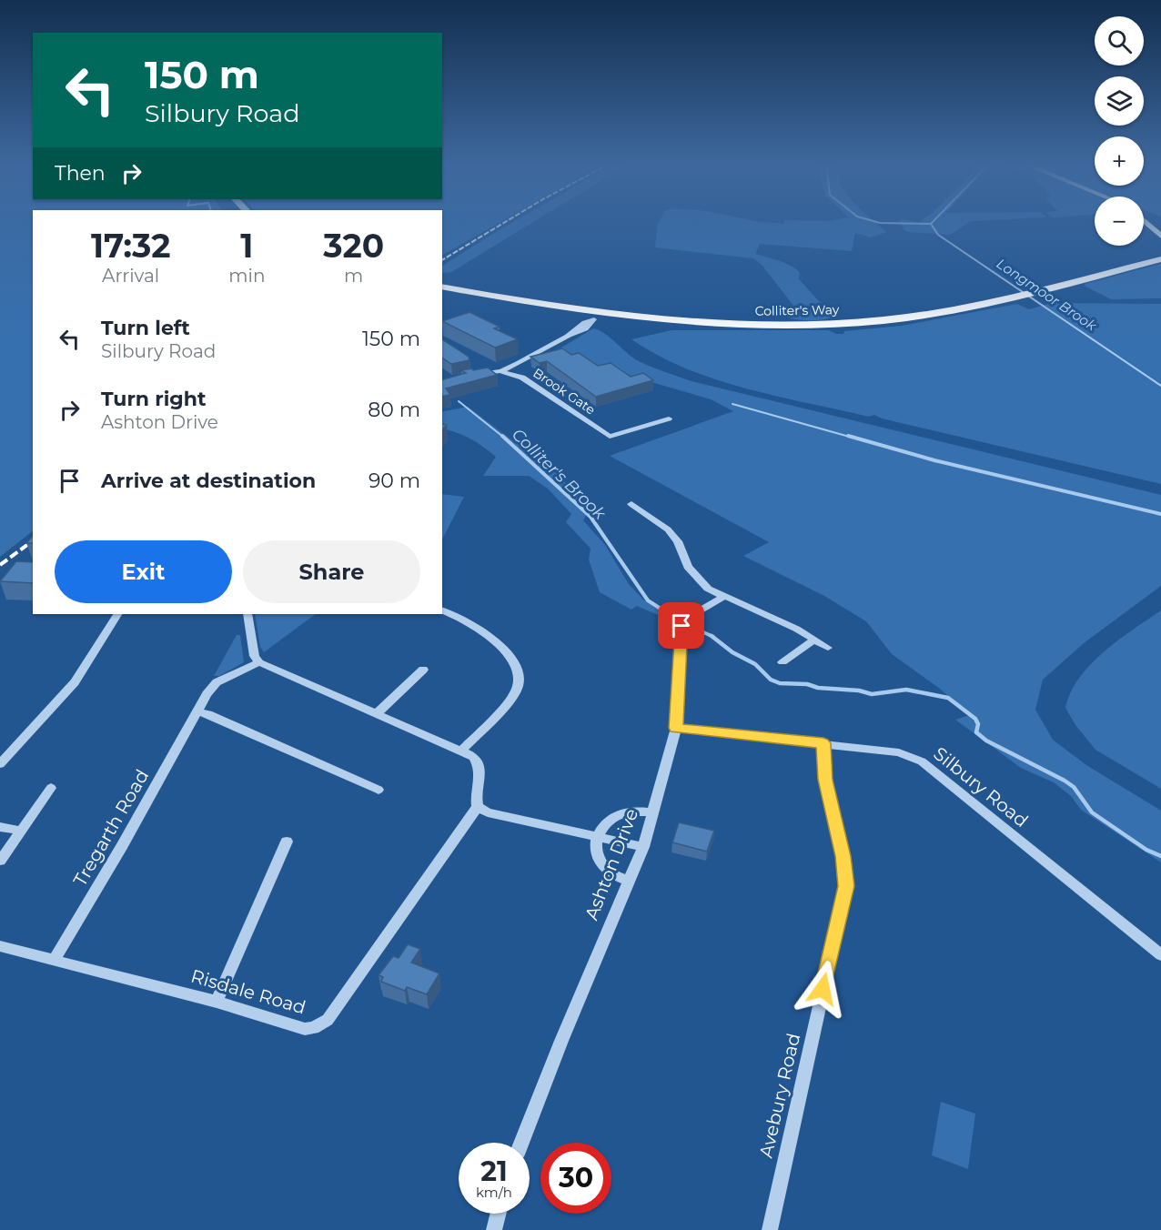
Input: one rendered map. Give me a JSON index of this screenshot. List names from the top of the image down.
{
  "streets": {
    "highway": ["Colliter's Way"],
    "street": [
      "Brook Gate",
      "Silbury Road",
      "Tregarth Road",
      "Ashton Drive",
      "Risdale Road",
      "Avebury Road"
    ]
  },
  "crossings": [
    ["Silbury Road", "Ashton Drive"],
    ["Silbury Road", "Avebury Road"],
    ["Tregarth Road", "Risdale Road"]
  ],
  "water": ["Longmoor Brook", "Colliter's Brook"],
  "page": {
    "map_buttons": ["+", "−"],
    "turn": ["150 m", "Silbury Road"],
    "then": "Then",
    "eta": [
      "17:32",
      "Arrival",
      "1",
      "min",
      "320",
      "m"
    ],
    "list": [
      {
        "name": "Turn left",
        "note": "Silbury Road",
        "value": "150 m"
      },
      {
        "name": "Turn right",
        "note": "Ashton Drive",
        "value": "80 m"
      },
      {
        "name": "Arrive at destination",
        "value": "90 m"
      }
    ],
    "buttons": ["Exit", "Share"],
    "speed": "21 km/h",
    "limit": "30"
  }
}
